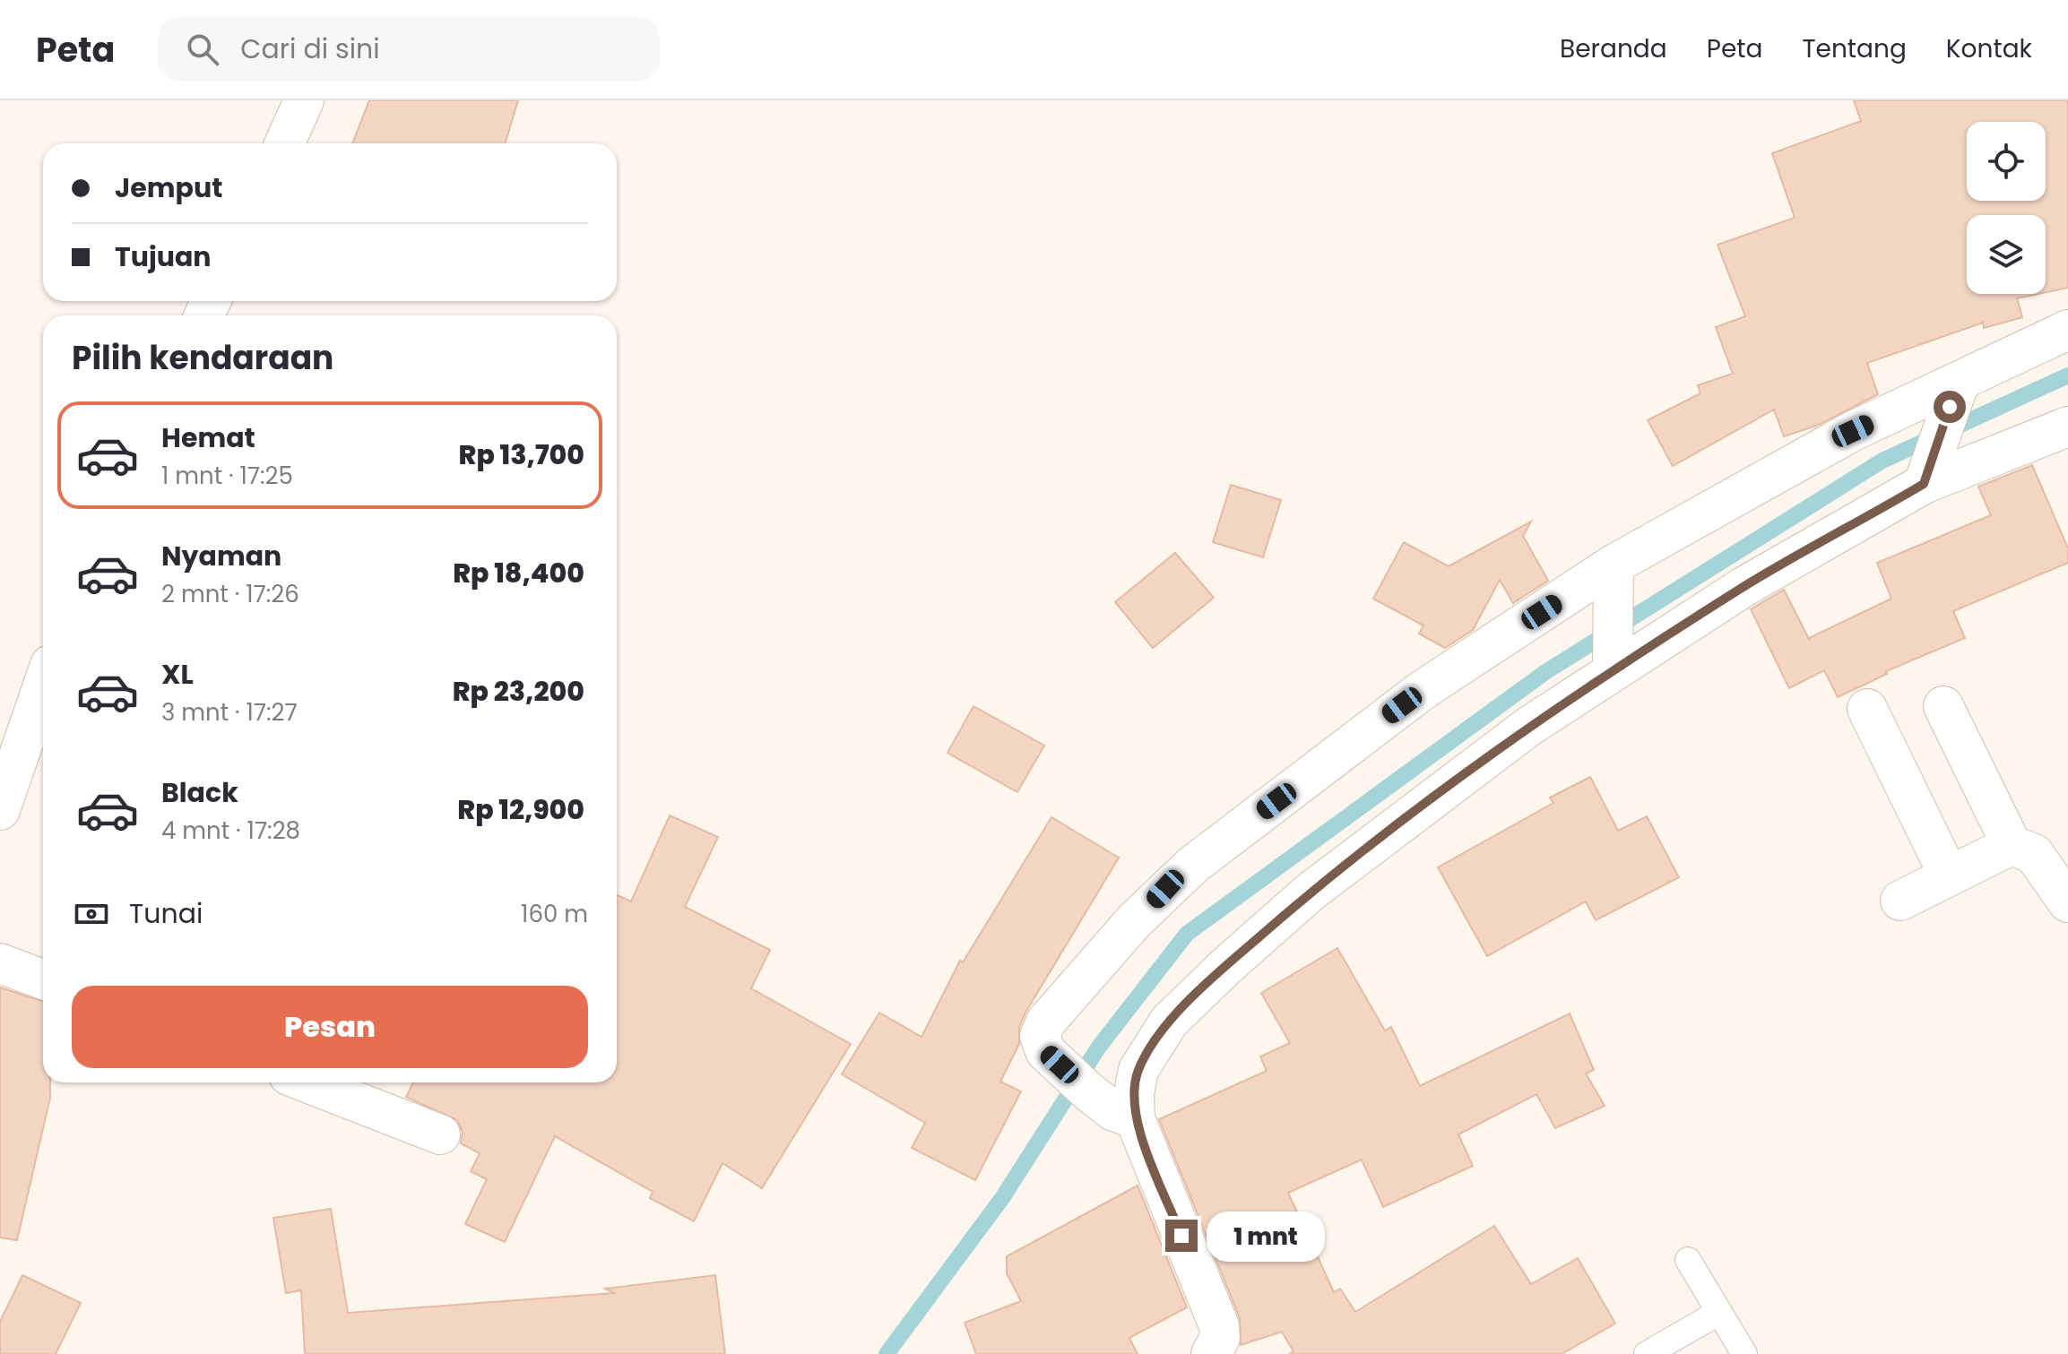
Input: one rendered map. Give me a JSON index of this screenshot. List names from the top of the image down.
{
  "page": {
    "header": "Peta",
    "search": "Cari di sini",
    "nav": [
      "Beranda",
      "Peta",
      "Tentang",
      "Kontak"
    ],
    "banner": ["Jemput", "Tujuan"],
    "heading": "Pilih kendaraan",
    "list": [
      {
        "name": "Hemat",
        "note": "1 mnt · 17:25",
        "value": "Rp 13,700"
      },
      {
        "name": "Nyaman",
        "note": "2 mnt · 17:26",
        "value": "Rp 18,400"
      },
      {
        "name": "XL",
        "note": "3 mnt · 17:27",
        "value": "Rp 23,200"
      },
      {
        "name": "Black",
        "note": "4 mnt · 17:28",
        "value": "Rp 12,900"
      }
    ],
    "pay": ["Tunai", "160 m"],
    "buttons": "Pesan",
    "bubble": "1 mnt"
  }
}
